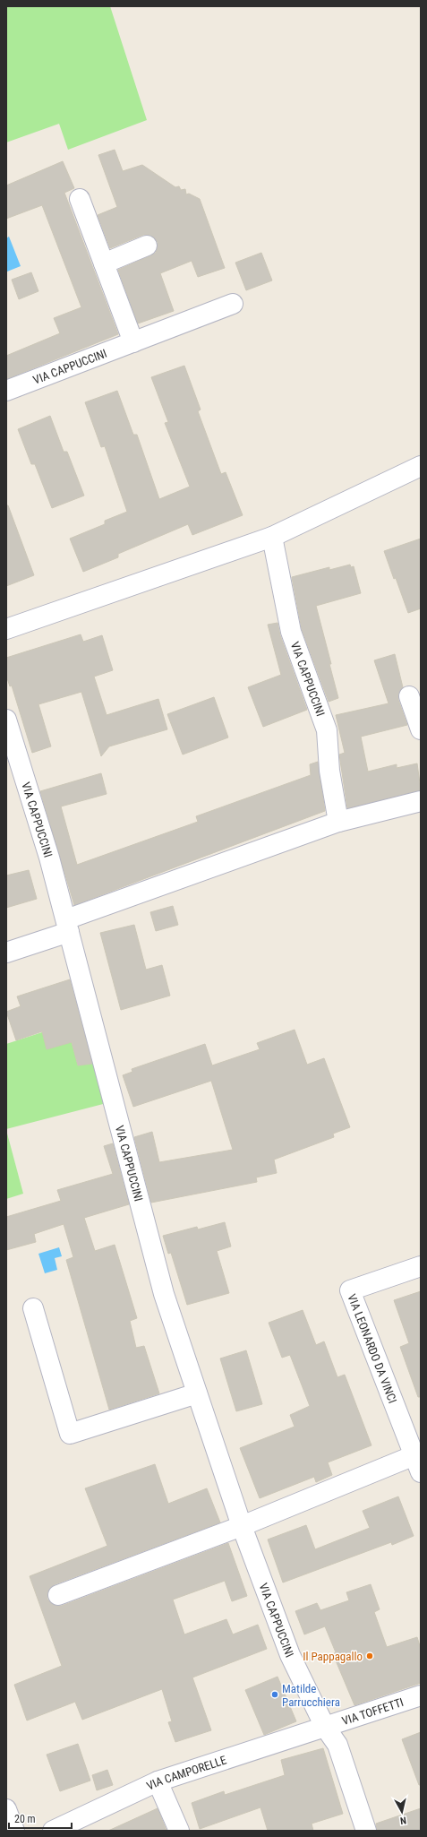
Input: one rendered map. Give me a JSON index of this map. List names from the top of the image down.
{
  "streets": {
    "street": [
      "VIA CAPPUCCINI",
      "VIA LEONARDO DA VINCI",
      "VIA TOFFETTI",
      "VIA CAMPORELLE"
    ]
  },
  "crossings": [
    ["VIA CAPPUCCINI", "VIA LEONARDO DA VINCI"],
    ["VIA CAPPUCCINI", "VIA TOFFETTI"],
    ["VIA CAPPUCCINI", "VIA CAMPORELLE"],
    ["VIA TOFFETTI", "VIA CAMPORELLE"]
  ],
  "places": ["Il Pappagallo", "Matilde Parrucchiera"],
  "scale_bar": "20 m",
  "north": "bottom"
}
